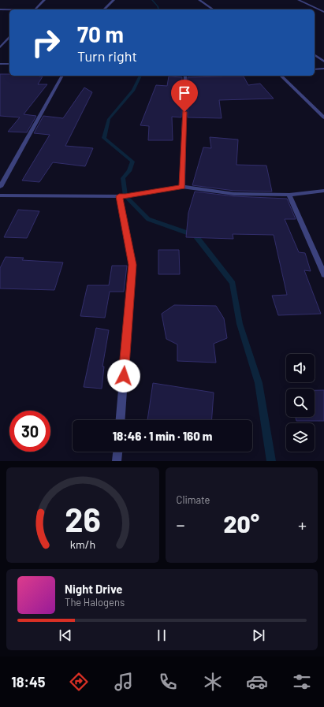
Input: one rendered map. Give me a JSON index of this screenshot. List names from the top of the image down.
{
  "page": {
    "turn": ["70 m", "Turn right"],
    "limit": "30",
    "trip": "18:46 · 1 min · 160 m",
    "tile": "Climate",
    "heat": ["−", "20°", "+"],
    "song": ["Night Drive", "The Halogens"],
    "tabs": "18:45",
    "gauge": ["26", "km/h"]
  }
}
